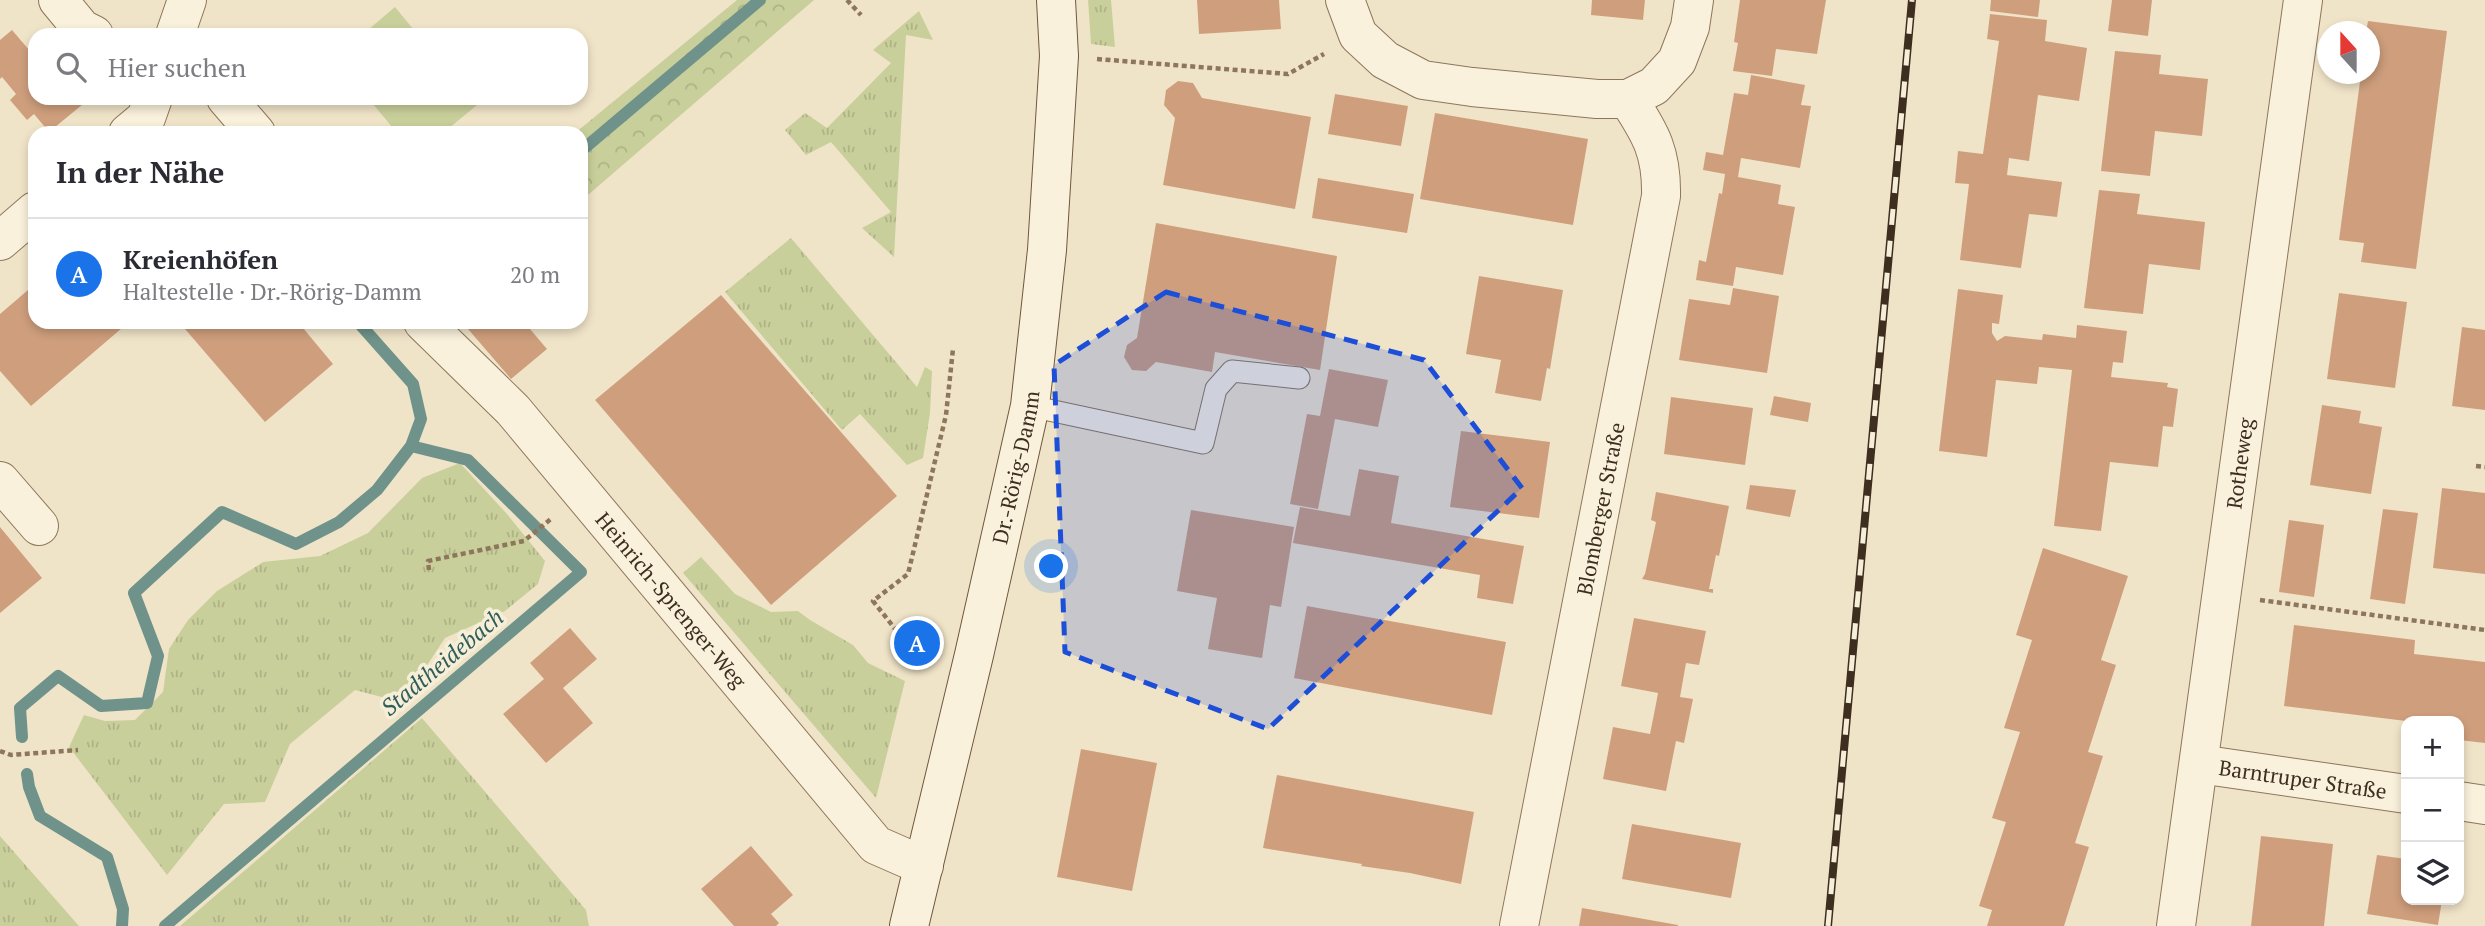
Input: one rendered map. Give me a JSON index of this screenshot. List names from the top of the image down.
{
  "streets": {
    "street": [
      "Rotheweg",
      "Dr.-Rörig-Damm",
      "Blomberger Straße",
      "Heinrich-Sprenger-Weg",
      "Barntruper Straße"
    ]
  },
  "crossings": [
    ["Rotheweg", "Barntruper Straße"],
    ["Dr.-Rörig-Damm", "Heinrich-Sprenger-Weg"]
  ],
  "water": ["Stadtheidebach"],
  "north": "top",
  "page": {
    "search": "Hier suchen",
    "heading": "In der Nähe",
    "list": [
      {
        "mark": "A",
        "name": "Kreienhöfen",
        "note": "Haltestelle · Dr.-Rörig-Damm",
        "value": "20 m"
      }
    ],
    "pins": "A",
    "map_buttons": ["+", "−"]
  }
}
